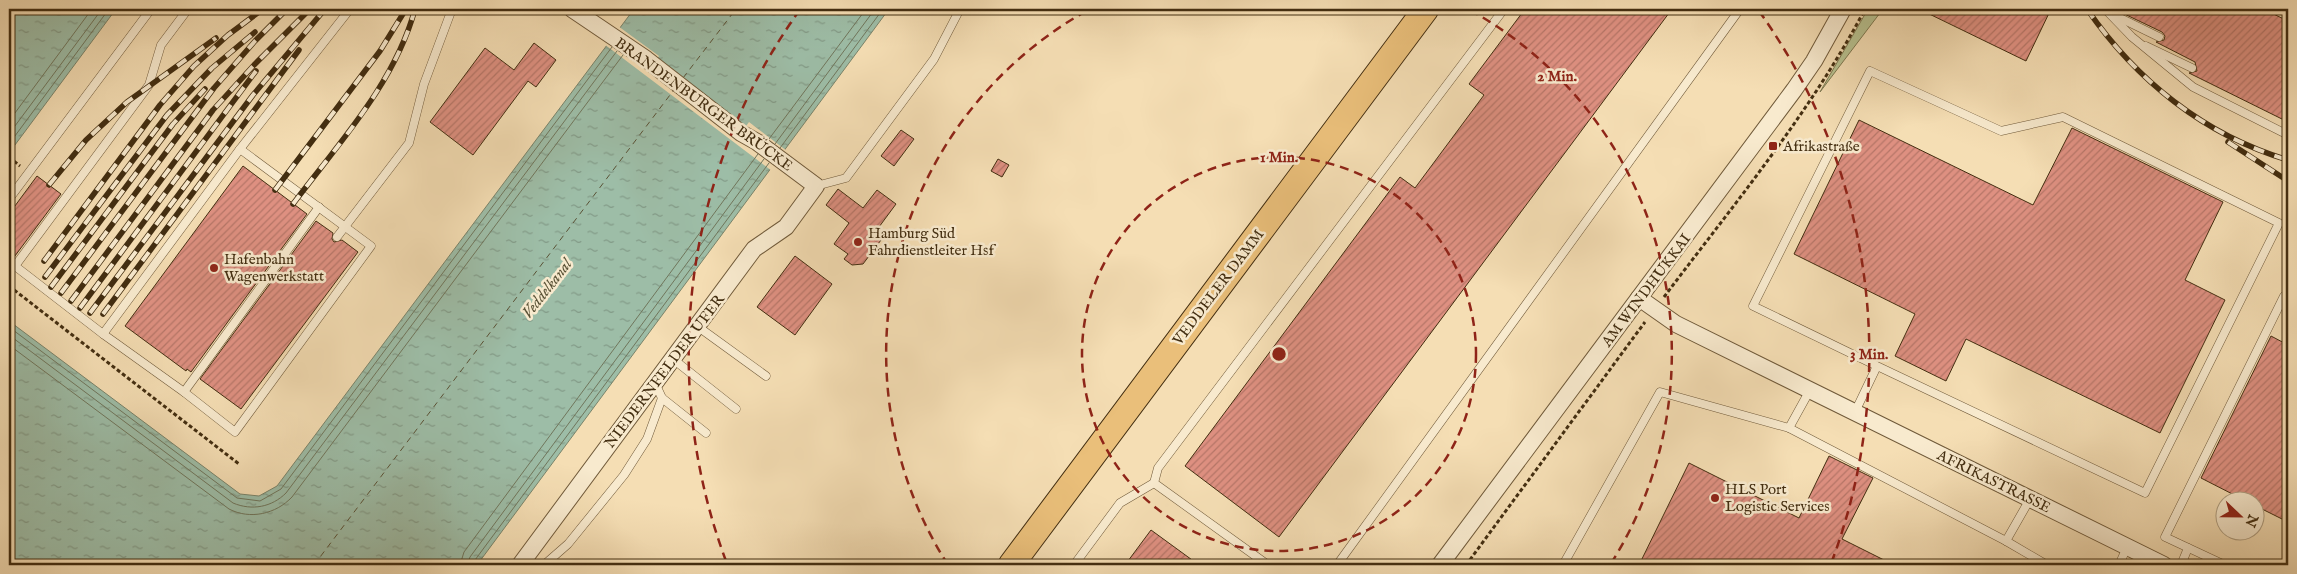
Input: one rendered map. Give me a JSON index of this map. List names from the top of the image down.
{
  "streets": {
    "main road": ["VEDDELER DAMM"],
    "street": [
      "BRANDENBURGER BRÜCKE",
      "AM WINDHUKKAI",
      "NIEDERNFELDER UFER",
      "AFRIKASTRASSE"
    ]
  },
  "crossings": [
    ["BRANDENBURGER BRÜCKE", "NIEDERNFELDER UFER"],
    ["AM WINDHUKKAI", "AFRIKASTRASSE"]
  ],
  "water": ["Veddelkanal"],
  "places": {
    "transit": ["Afrikastraße"],
    "other": ["Hamburg Süd Fahrdienstleiter Hsf", "Hafenbahn Wagenwerkstatt", "HLS Port Logistic Services"]
  },
  "north": "right",
  "rings": ["2 Min.", "1 Min.", "3 Min."]
}
